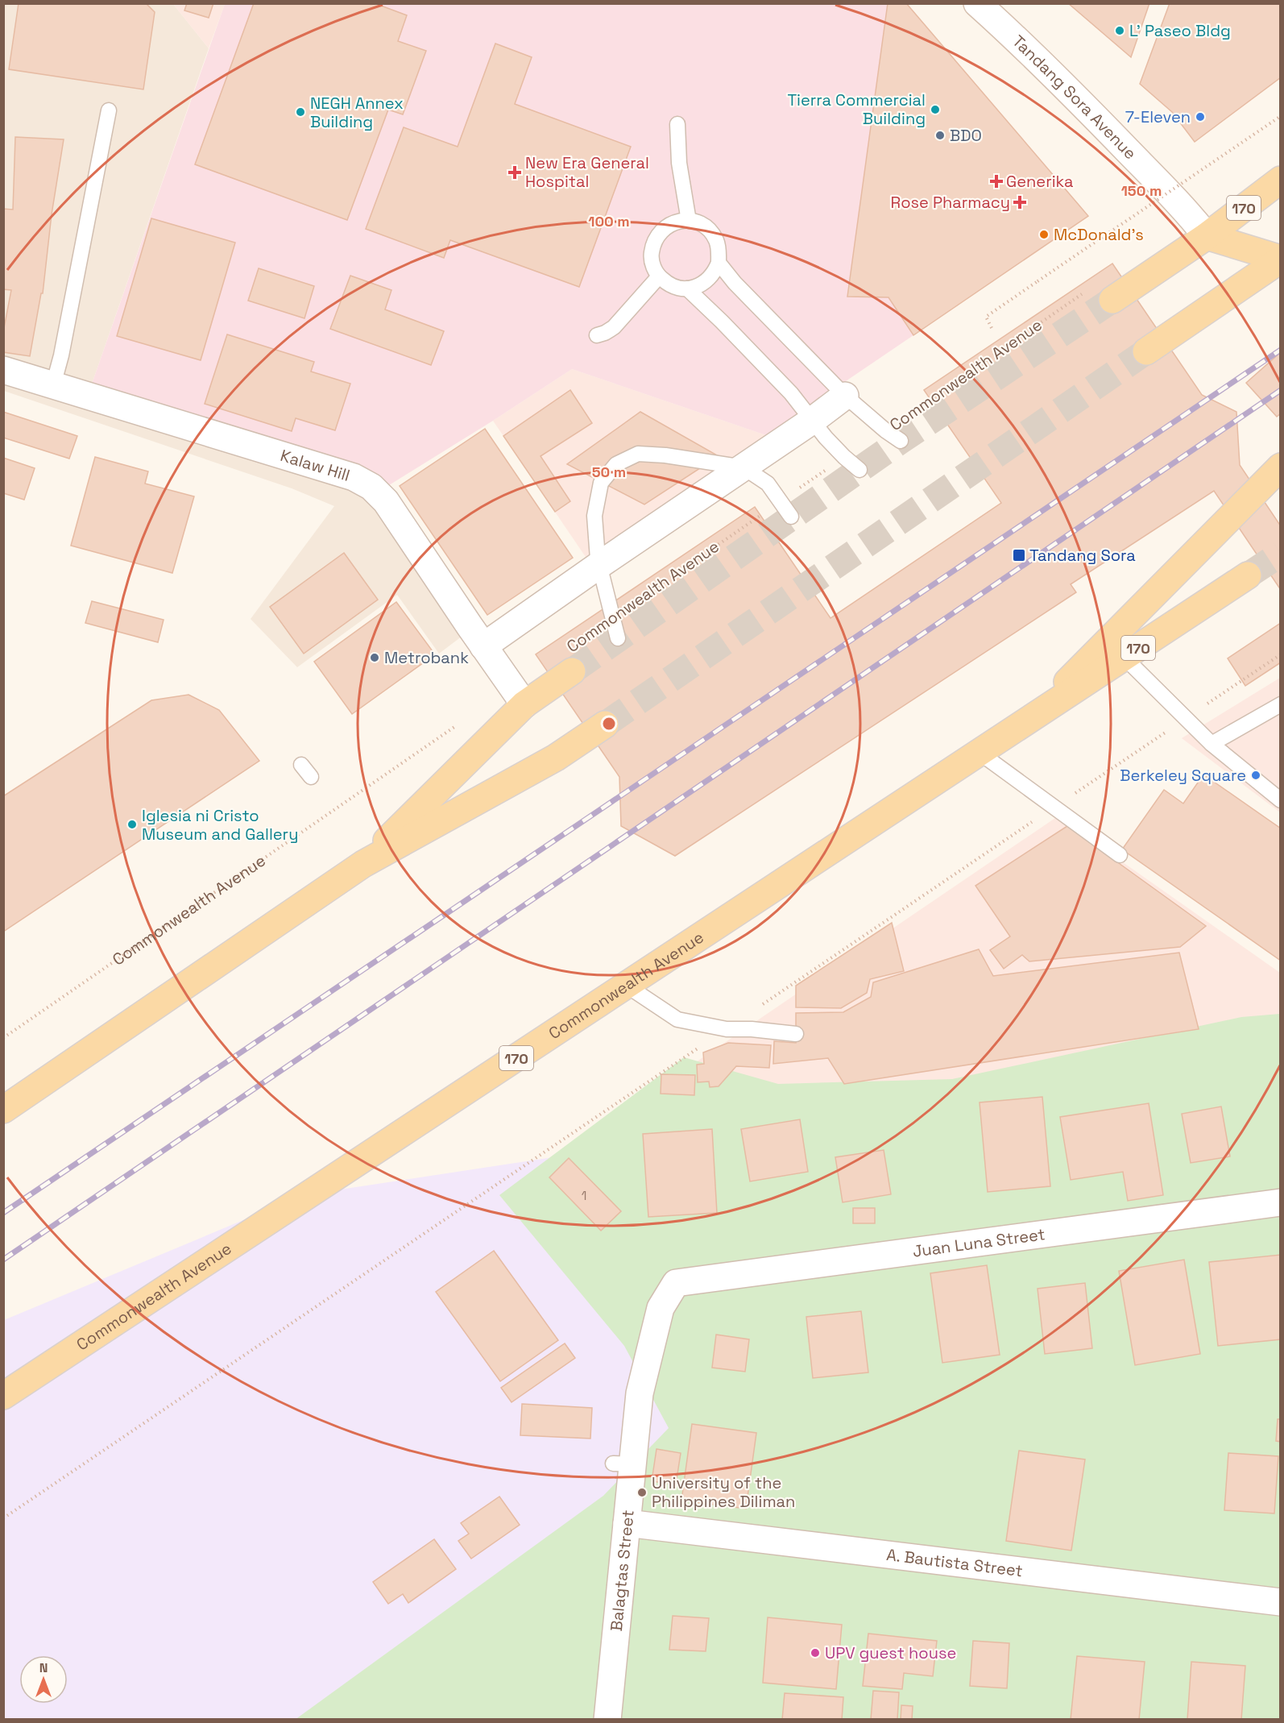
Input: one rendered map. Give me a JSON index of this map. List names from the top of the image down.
{
  "streets": {
    "main road": ["170", "Commonwealth Avenue"],
    "street": [
      "Tandang Sora Avenue",
      "Kalaw Hill",
      "Juan Luna Street",
      "A. Bautista Street",
      "Balagtas Street"
    ]
  },
  "crossings": [
    ["Tandang Sora Avenue", "170"],
    ["Commonwealth Avenue", "Kalaw Hill"],
    ["Juan Luna Street", "Balagtas Street"],
    ["A. Bautista Street", "Balagtas Street"]
  ],
  "places": {
    "other": [
      "L' Paseo Bldg",
      "Tierra Commercial Building",
      "NEGH Annex Building",
      "7-Eleven",
      "BDO",
      "McDonald's",
      "Metrobank",
      "Berkeley Square",
      "Iglesia ni Cristo Museum and Gallery",
      "University of the Philippines Diliman",
      "UPV guest house"
    ],
    "health": ["New Era General Hospital", "Generika", "Rose Pharmacy"],
    "transit": ["Tandang Sora"]
  },
  "house_numbers": ["1"],
  "north": "top",
  "rings": ["150 m", "100 m", "50 m"]
}
